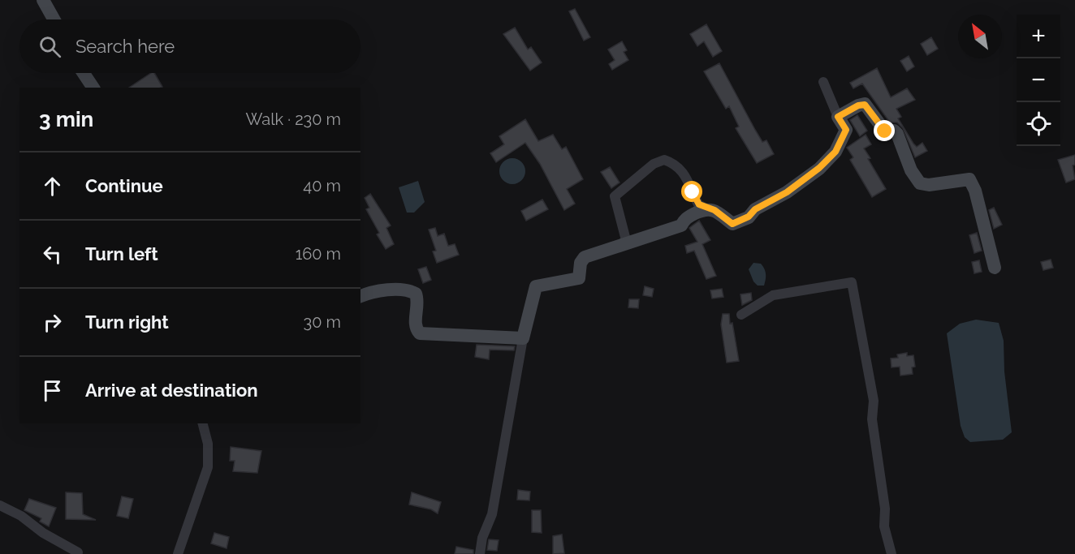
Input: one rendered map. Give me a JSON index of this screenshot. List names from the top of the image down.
{
  "north": "top left",
  "page": {
    "map_buttons": ["+", "−"],
    "search": "Search here",
    "heading": ["3 min", "Walk · 230 m"],
    "list": [
      ["Continue", "40 m"],
      ["Turn left", "160 m"],
      ["Turn right", "30 m"],
      "Arrive at destination"
    ]
  }
}
